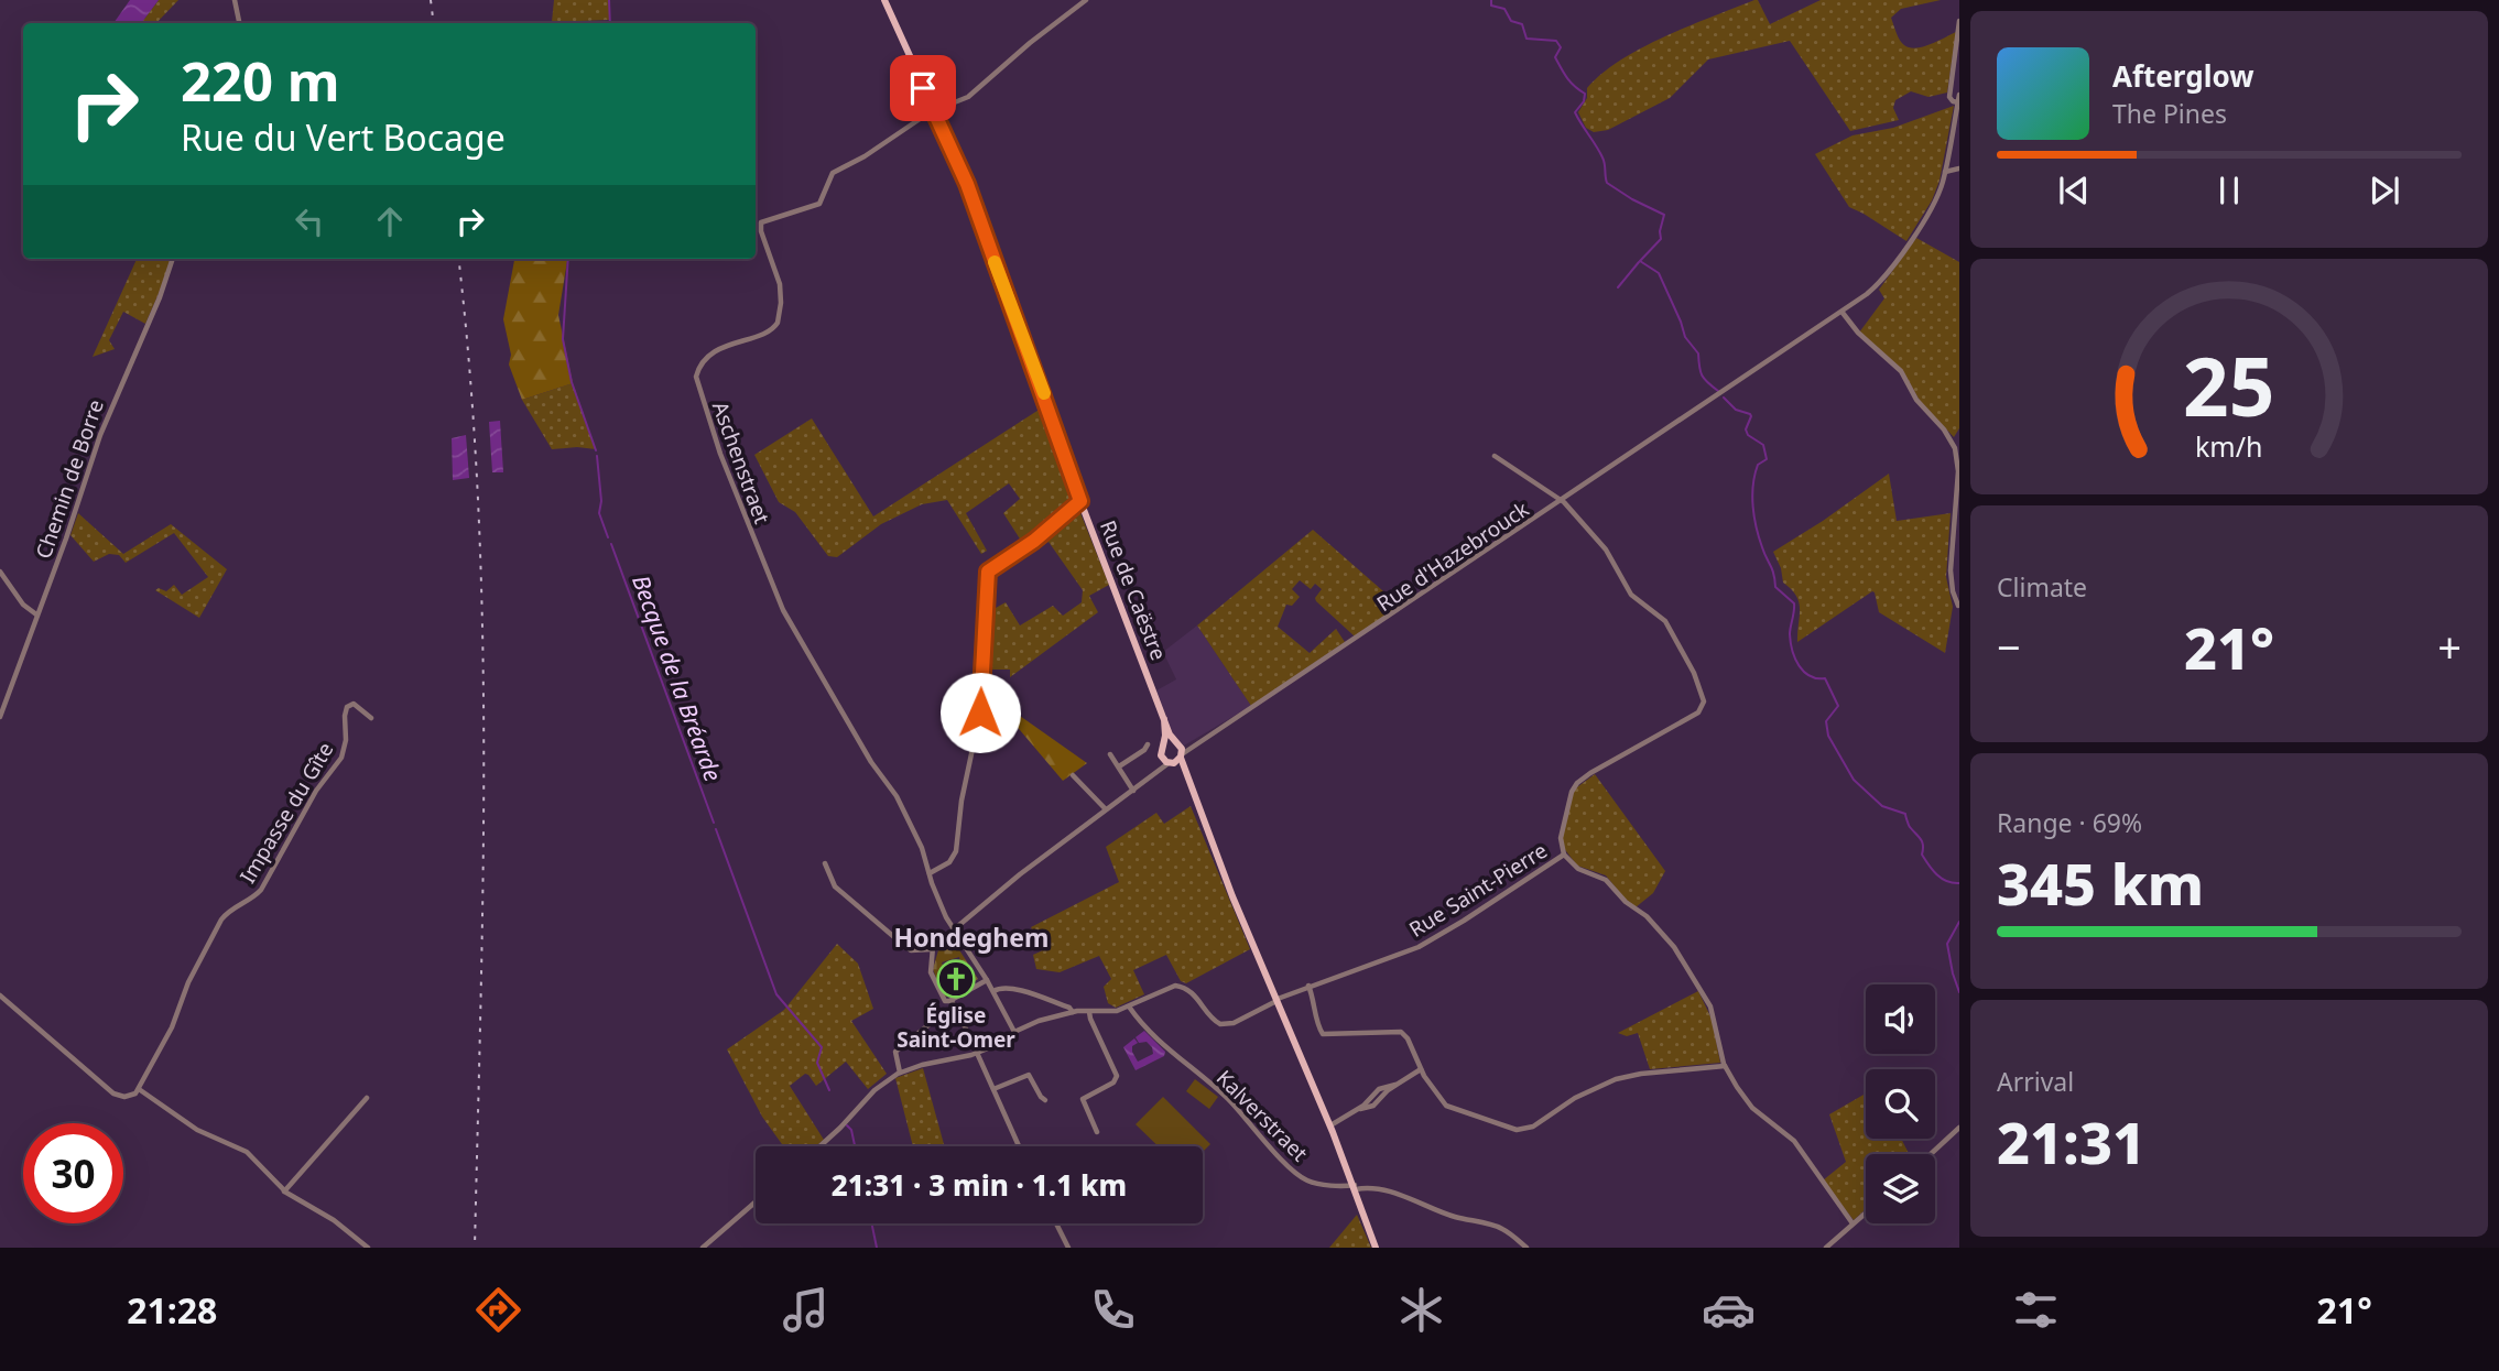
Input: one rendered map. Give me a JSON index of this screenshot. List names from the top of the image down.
{
  "streets": {
    "main road": ["Rue de Caëstre"],
    "street": [
      "Aschenstraet",
      "Chemin de Borre",
      "Rue d'Hazebrouck",
      "Impasse du Gîte",
      "Rue Saint-Pierre",
      "Kalverstraet"
    ]
  },
  "crossings": [
    ["Aschenstraet", "Rue de Caëstre"],
    ["Aschenstraet", "Rue Saint-Pierre"],
    ["Rue Saint-Pierre", "Kalverstraet"]
  ],
  "districts": ["Hondeghem"],
  "water": ["Becque de la Bréarde"],
  "places": {
    "church": ["Église Saint-Omer"]
  },
  "page": {
    "turn": ["220 m", "Rue du Vert Bocage"],
    "song": ["Afterglow", "The Pines"],
    "tile": [
      "Climate",
      ["Range · 69%", "345 km"],
      ["Arrival", "21:31"]
    ],
    "heat": ["−", "21°", "+"],
    "limit": "30",
    "trip": "21:31 · 3 min · 1.1 km",
    "tabs": ["21:28", "21°"],
    "gauge": ["25", "km/h"]
  }
}
